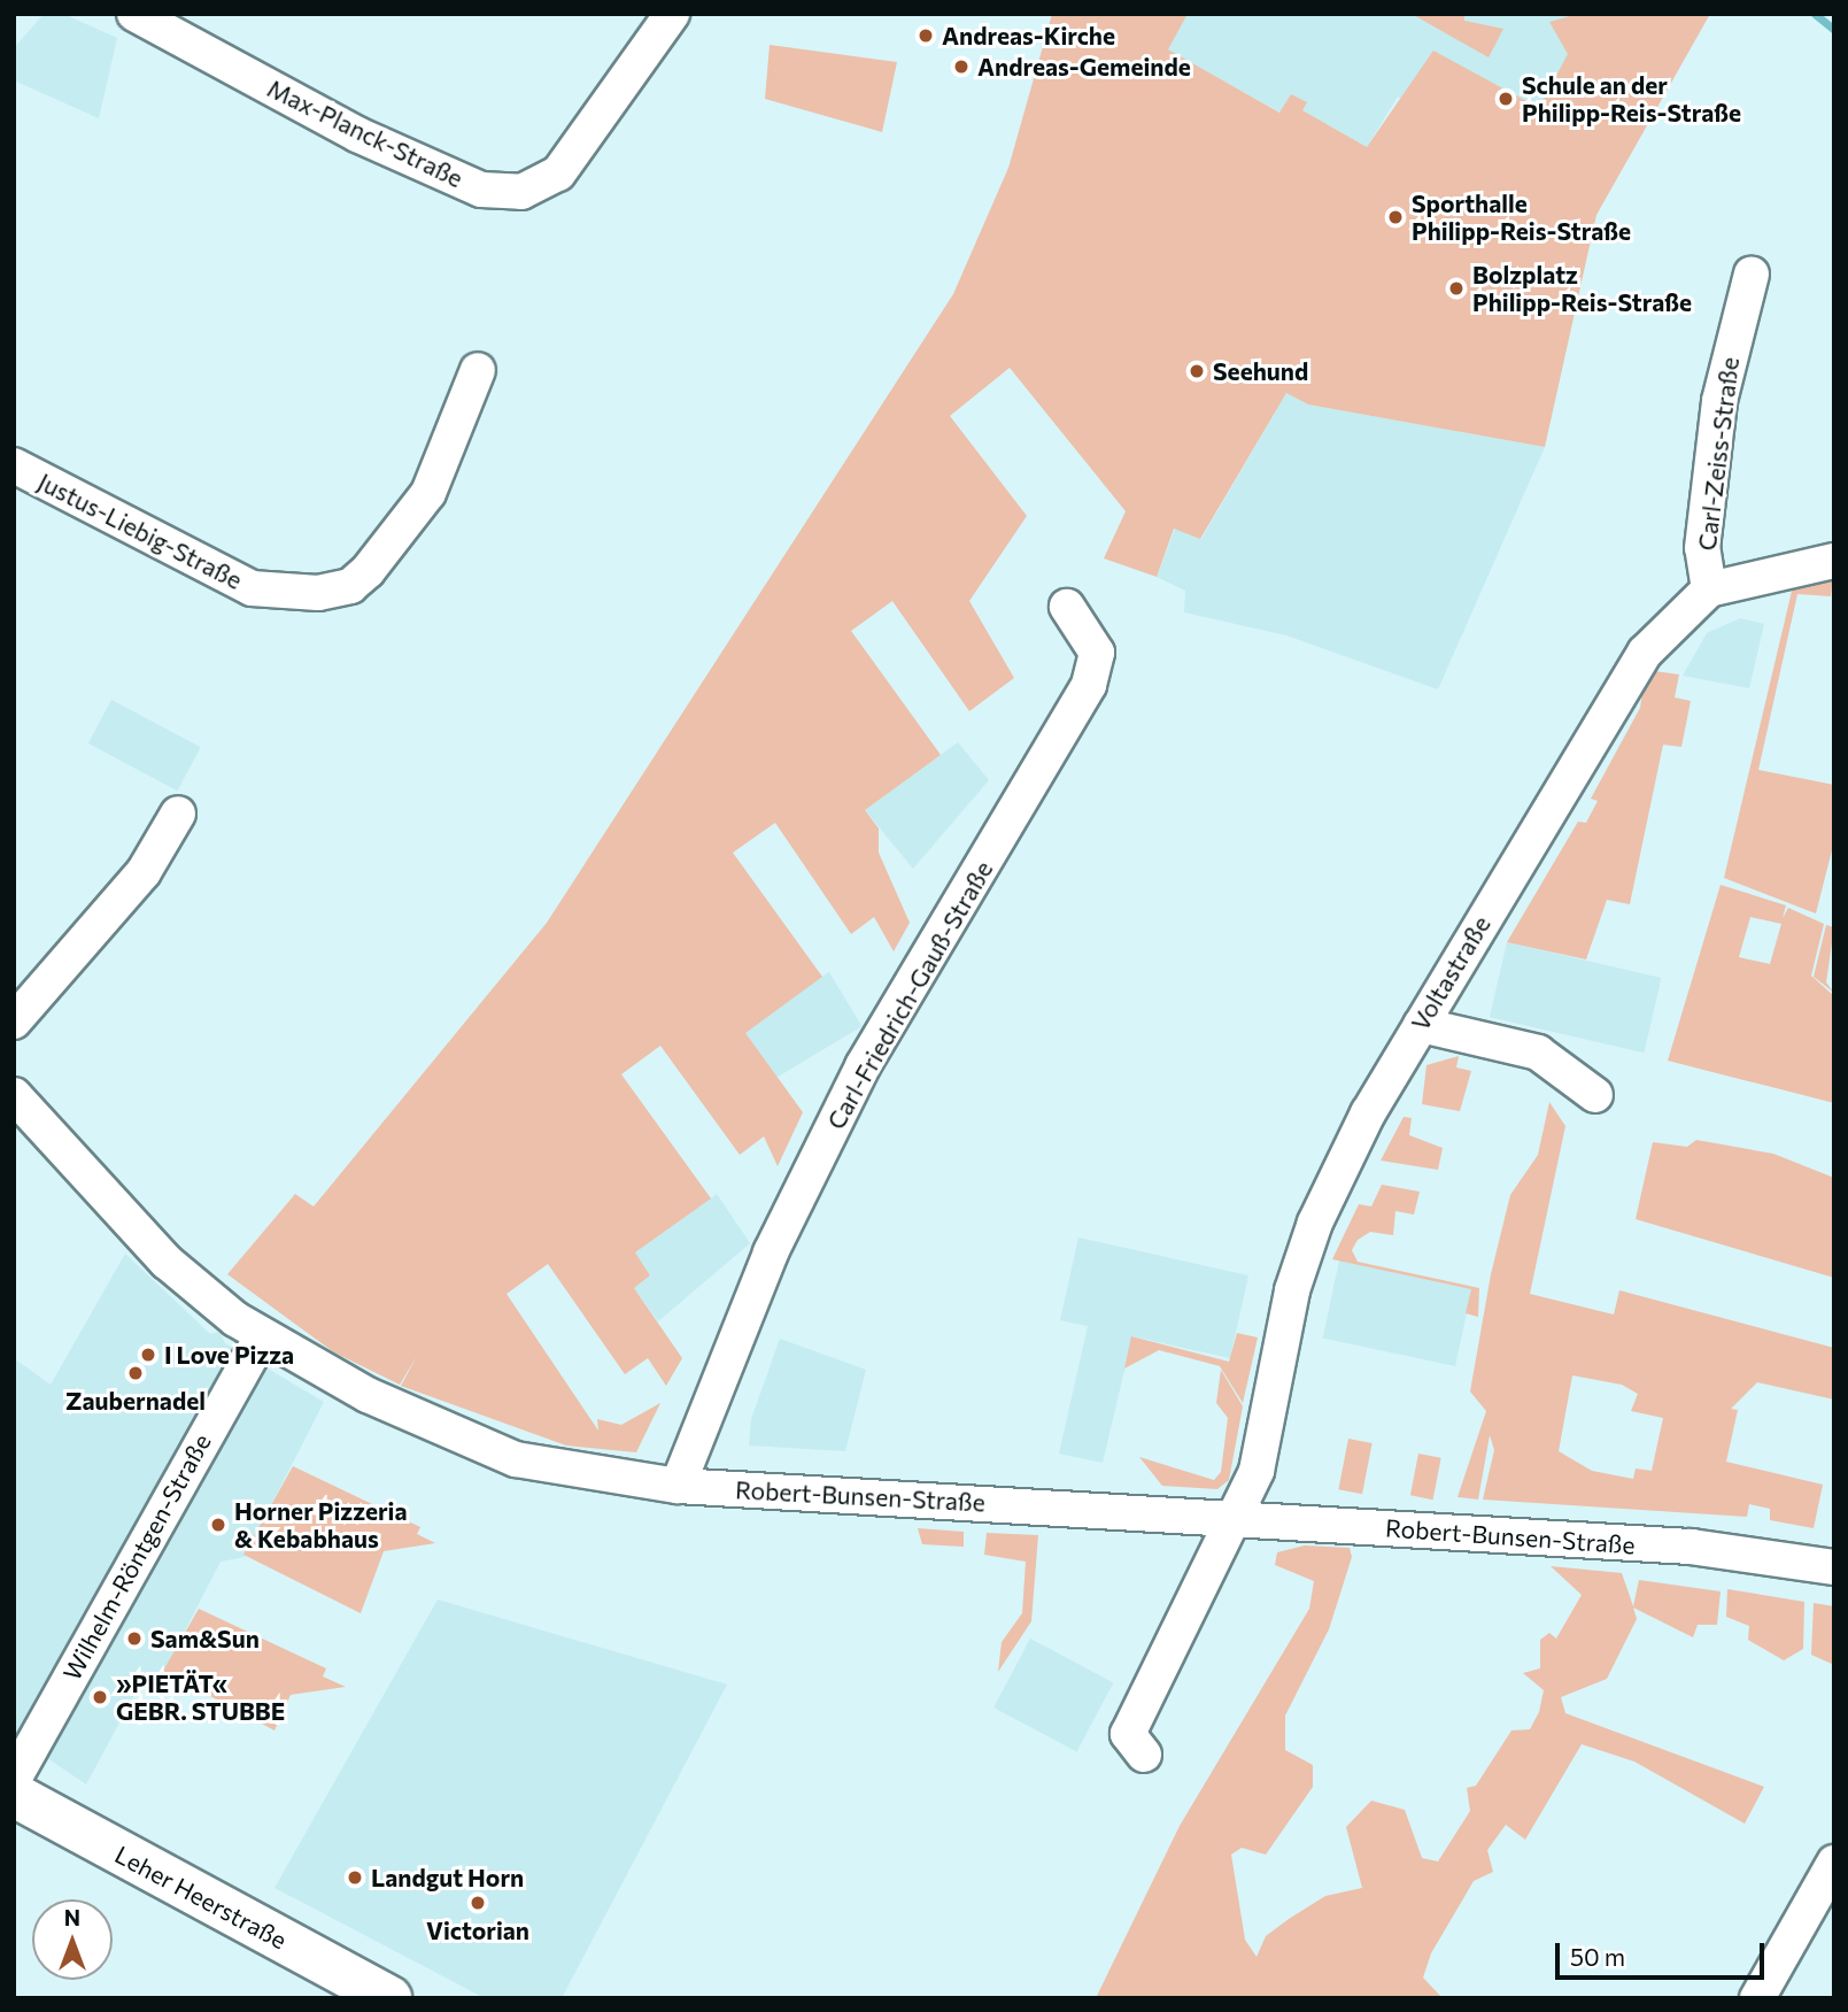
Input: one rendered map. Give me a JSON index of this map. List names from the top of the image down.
{
  "streets": {
    "main road": ["Leher Heerstraße"],
    "street": [
      "Max-Planck-Straße",
      "Carl-Zeiss-Straße",
      "Justus-Liebig-Straße",
      "Voltastraße",
      "Carl-Friedrich-Gauß-Straße",
      "Robert-Bunsen-Straße",
      "Wilhelm-Röntgen-Straße"
    ]
  },
  "crossings": [
    ["Carl-Zeiss-Straße", "Voltastraße"],
    ["Voltastraße", "Robert-Bunsen-Straße"],
    ["Carl-Friedrich-Gauß-Straße", "Robert-Bunsen-Straße"],
    ["Robert-Bunsen-Straße", "Wilhelm-Röntgen-Straße"]
  ],
  "places": [
    "Andreas-Kirche",
    "Andreas-Gemeinde",
    "Schule an der Philipp-Reis-Straße",
    "Sporthalle Philipp-Reis-Straße",
    "Bolzplatz Philipp-Reis-Straße",
    "Seehund",
    "I Love Pizza",
    "Zaubernadel",
    "Horner Pizzeria & Kebabhaus",
    "Sam&Sun",
    "»PIETÄT« GEBR. STUBBE",
    "Landgut Horn",
    "Victorian"
  ],
  "scale_bar": "50 m",
  "north": "top"
}
